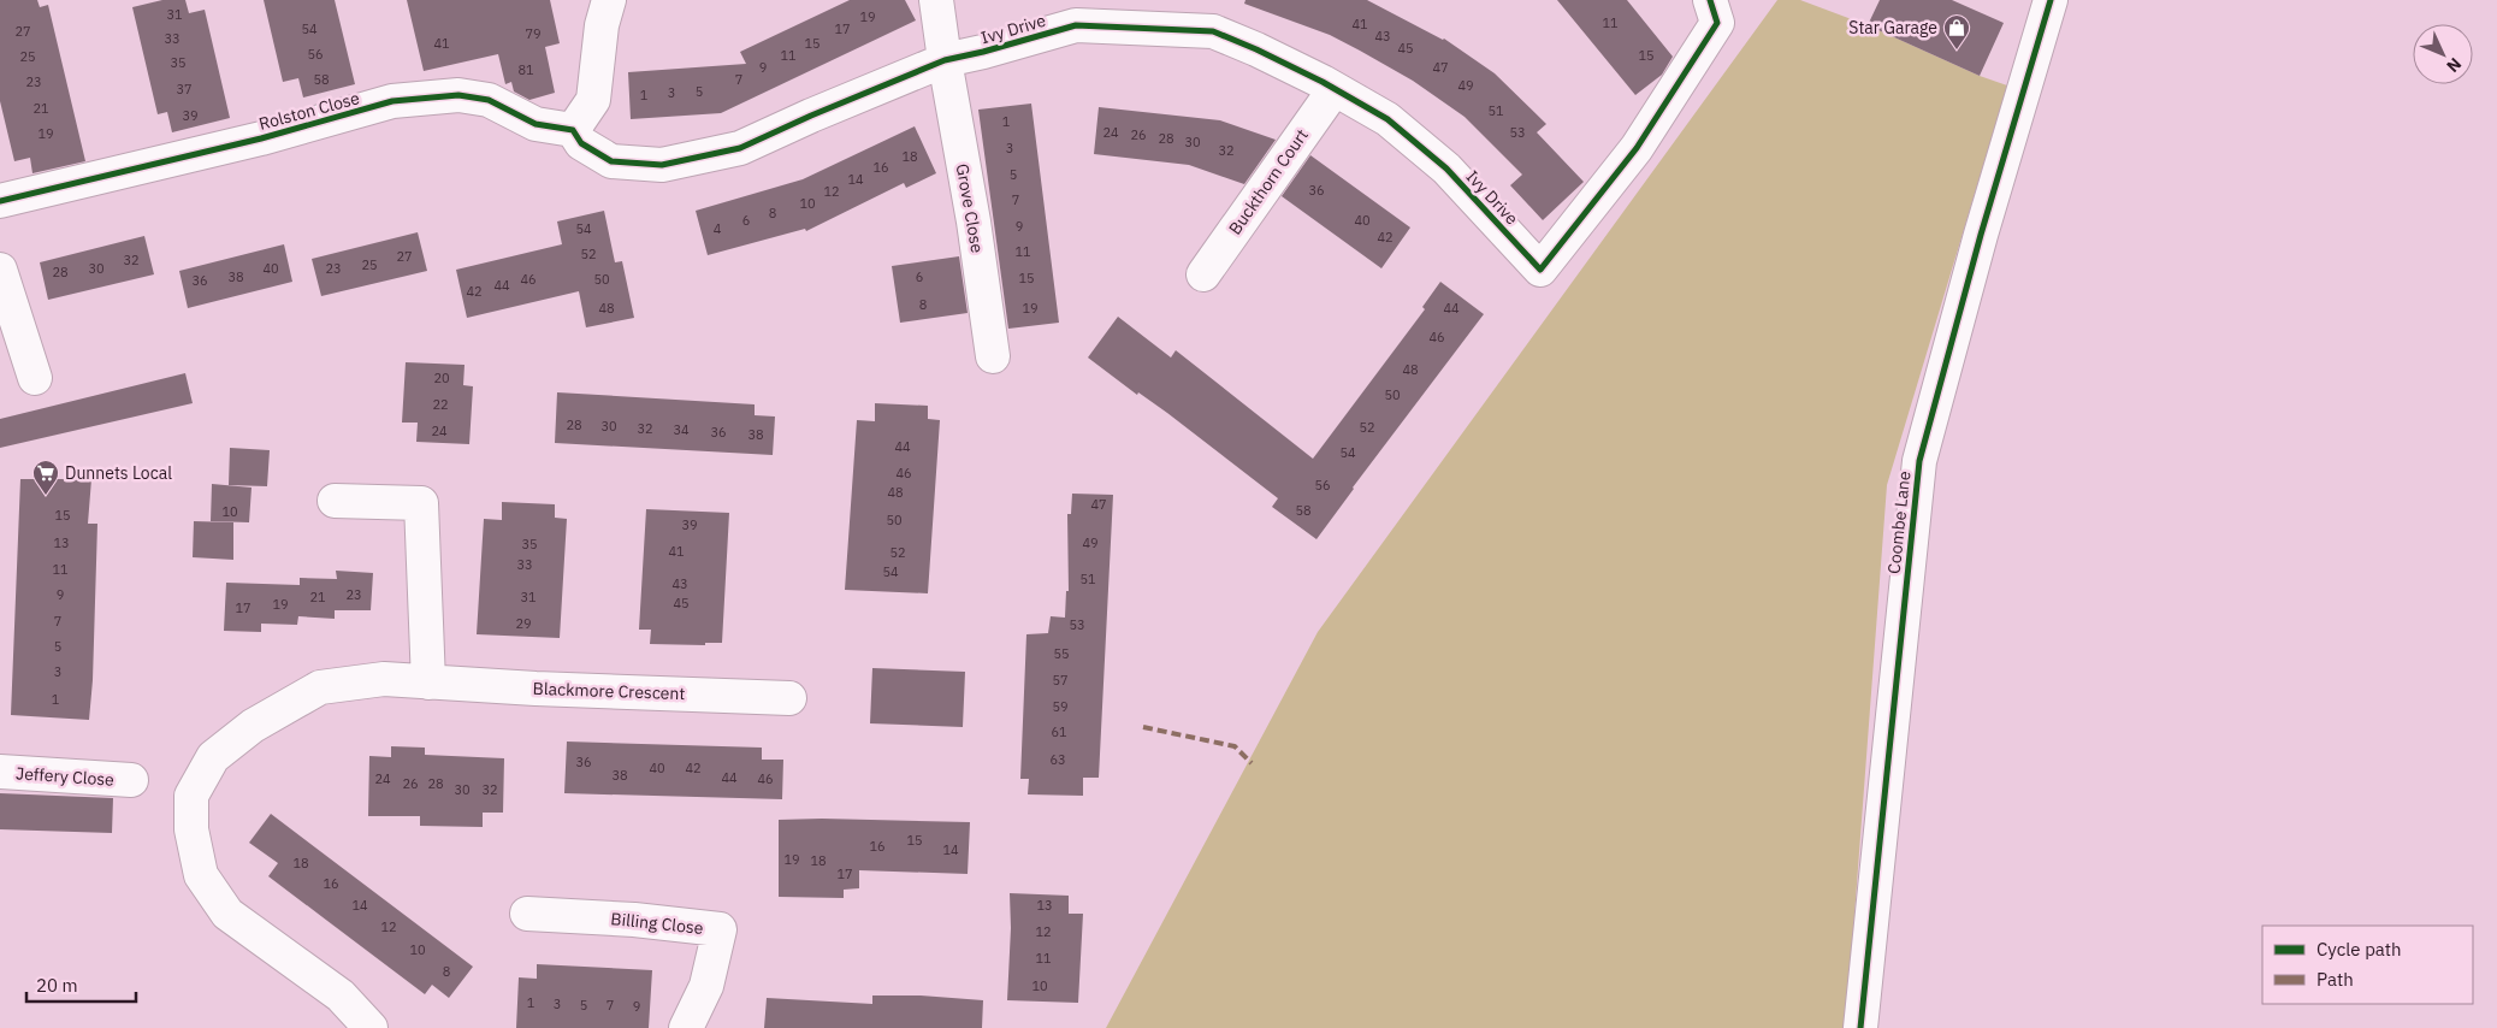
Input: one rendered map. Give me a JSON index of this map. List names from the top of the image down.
{
  "streets": {
    "street": [
      "Ivy Drive",
      "Rolston Close",
      "Buckthorn Court",
      "Grove Close",
      "Coombe Lane",
      "Blackmore Crescent",
      "Jeffery Close",
      "Billing Close"
    ]
  },
  "crossings": [
    ["Ivy Drive", "Rolston Close"],
    ["Ivy Drive", "Buckthorn Court"],
    ["Ivy Drive", "Grove Close"]
  ],
  "places": {
    "shop": ["Star Garage"],
    "supermarket": ["Dunnets Local"]
  },
  "house_numbers": [
    "31",
    "19",
    "11",
    "41",
    "54",
    "17",
    "27",
    "79",
    "43",
    "33",
    "41",
    "15",
    "45",
    "56",
    "11",
    "15",
    "25",
    "35",
    "9",
    "47",
    "81",
    "58",
    "7",
    "23",
    "49",
    "37",
    "5",
    "3",
    "1",
    "21",
    "51",
    "39",
    "1",
    "24",
    "53",
    "19",
    "26",
    "28",
    "30",
    "3",
    "32",
    "18",
    "16",
    "5",
    "14",
    "36",
    "12",
    "7",
    "10",
    "8",
    "6",
    "40",
    "9",
    "54",
    "4",
    "42",
    "11",
    "52",
    "27",
    "32",
    "25",
    "30",
    "40",
    "23",
    "28",
    "38",
    "6",
    "15",
    "46",
    "50",
    "36",
    "44",
    "42",
    "8",
    "48",
    "19",
    "44",
    "46",
    "48",
    "20",
    "50",
    "22",
    "28",
    "30",
    "52",
    "32",
    "34",
    "24",
    "36",
    "38",
    "44",
    "54",
    "46",
    "56",
    "48",
    "47",
    "58",
    "10",
    "15",
    "50",
    "39",
    "13",
    "49",
    "35",
    "41",
    "52",
    "33",
    "11",
    "54",
    "51",
    "43",
    "9",
    "23",
    "21",
    "31",
    "45",
    "19",
    "17",
    "7",
    "29",
    "53",
    "5",
    "55",
    "3",
    "57",
    "1",
    "59",
    "61",
    "63",
    "36",
    "40",
    "42",
    "38",
    "44",
    "24",
    "46",
    "26",
    "28",
    "30",
    "32",
    "15",
    "16",
    "14",
    "19",
    "18",
    "18",
    "17",
    "16",
    "14",
    "13",
    "12",
    "12",
    "10",
    "11",
    "8",
    "10",
    "1",
    "3",
    "5",
    "7",
    "9"
  ],
  "legend": ["Cycle path", "Path"],
  "scale_bar": "20 m",
  "north": "bottom right"
}
